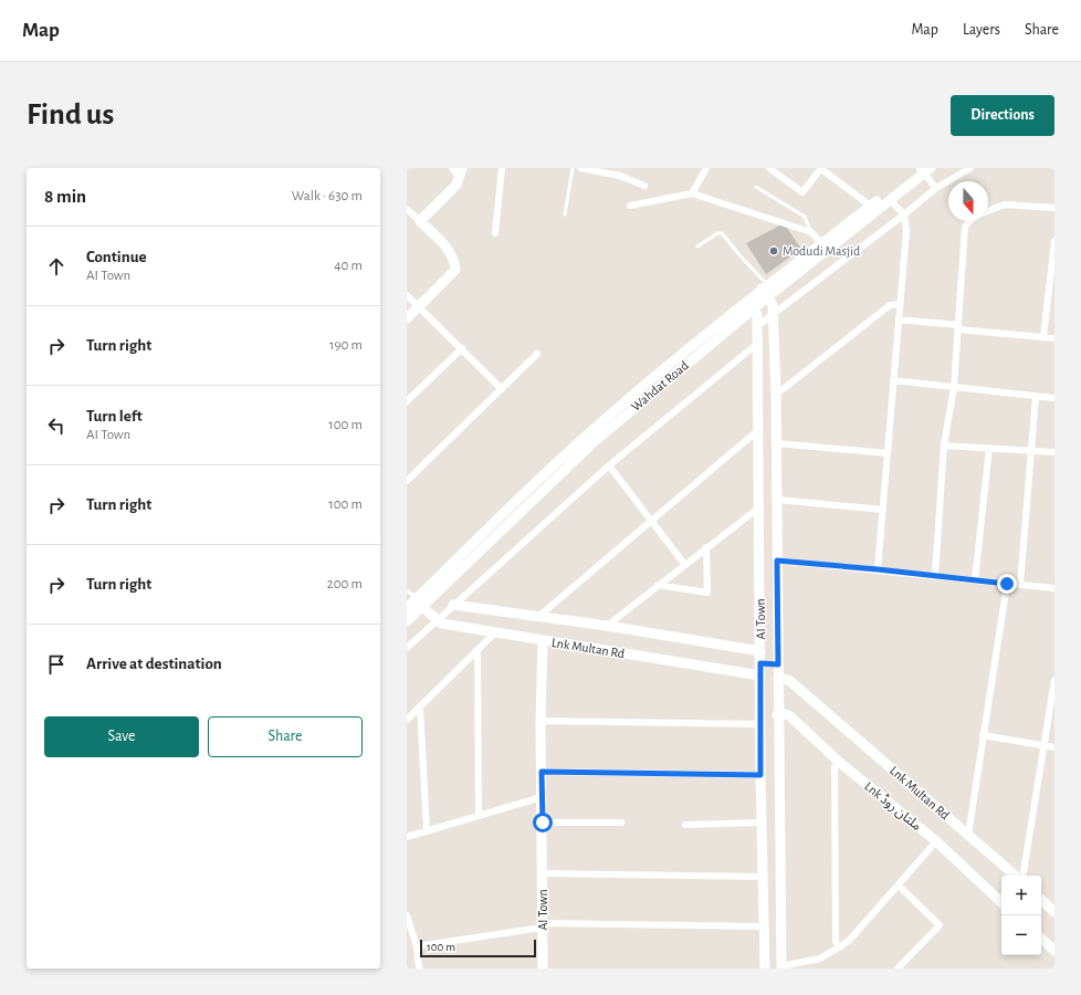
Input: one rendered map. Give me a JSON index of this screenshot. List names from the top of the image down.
{
  "streets": {
    "street": [
      "Wahdat Road",
      "AI Town",
      "Lnk Multan Rd",
      "Lnk ملتان روڈ"
    ]
  },
  "crossings": [
    ["Wahdat Road", "AI Town"],
    ["Wahdat Road", "Lnk Multan Rd"],
    ["AI Town", "Lnk Multan Rd"]
  ],
  "places": ["Modudi Masjid"],
  "scale_bar": "100 m",
  "north": "bottom",
  "page": {
    "header": "Map",
    "nav": ["Map", "Layers", "Share"],
    "buttons": [
      "Directions",
      ["Save", "Share"]
    ],
    "title": "Find us",
    "heading": ["8 min", "Walk · 630 m"],
    "list": [
      ["Continue", "AI Town", "40 m"],
      ["Turn right", "190 m"],
      ["Turn left", "AI Town", "100 m"],
      ["Turn right", "100 m"],
      ["Turn right", "200 m"],
      "Arrive at destination"
    ],
    "map_buttons": ["+", "−"],
    "scale": "100 m"
  }
}
